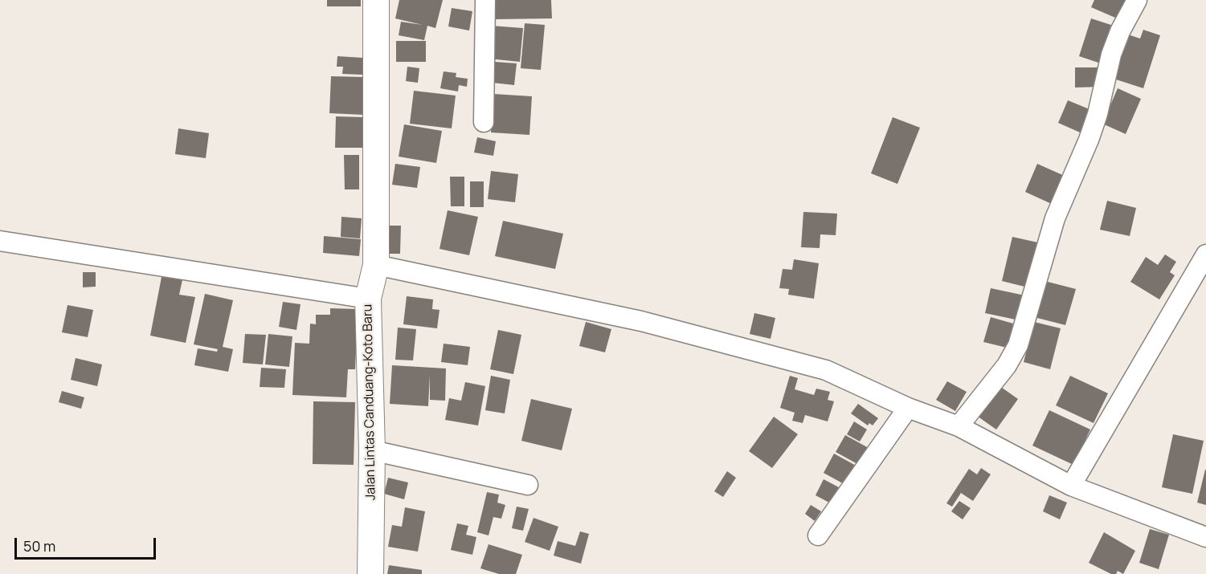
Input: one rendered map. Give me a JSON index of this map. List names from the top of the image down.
{
  "streets": {
    "main road": ["Jalan Lintas Canduang-Koto Baru"]
  },
  "scale_bar": "50 m"
}
